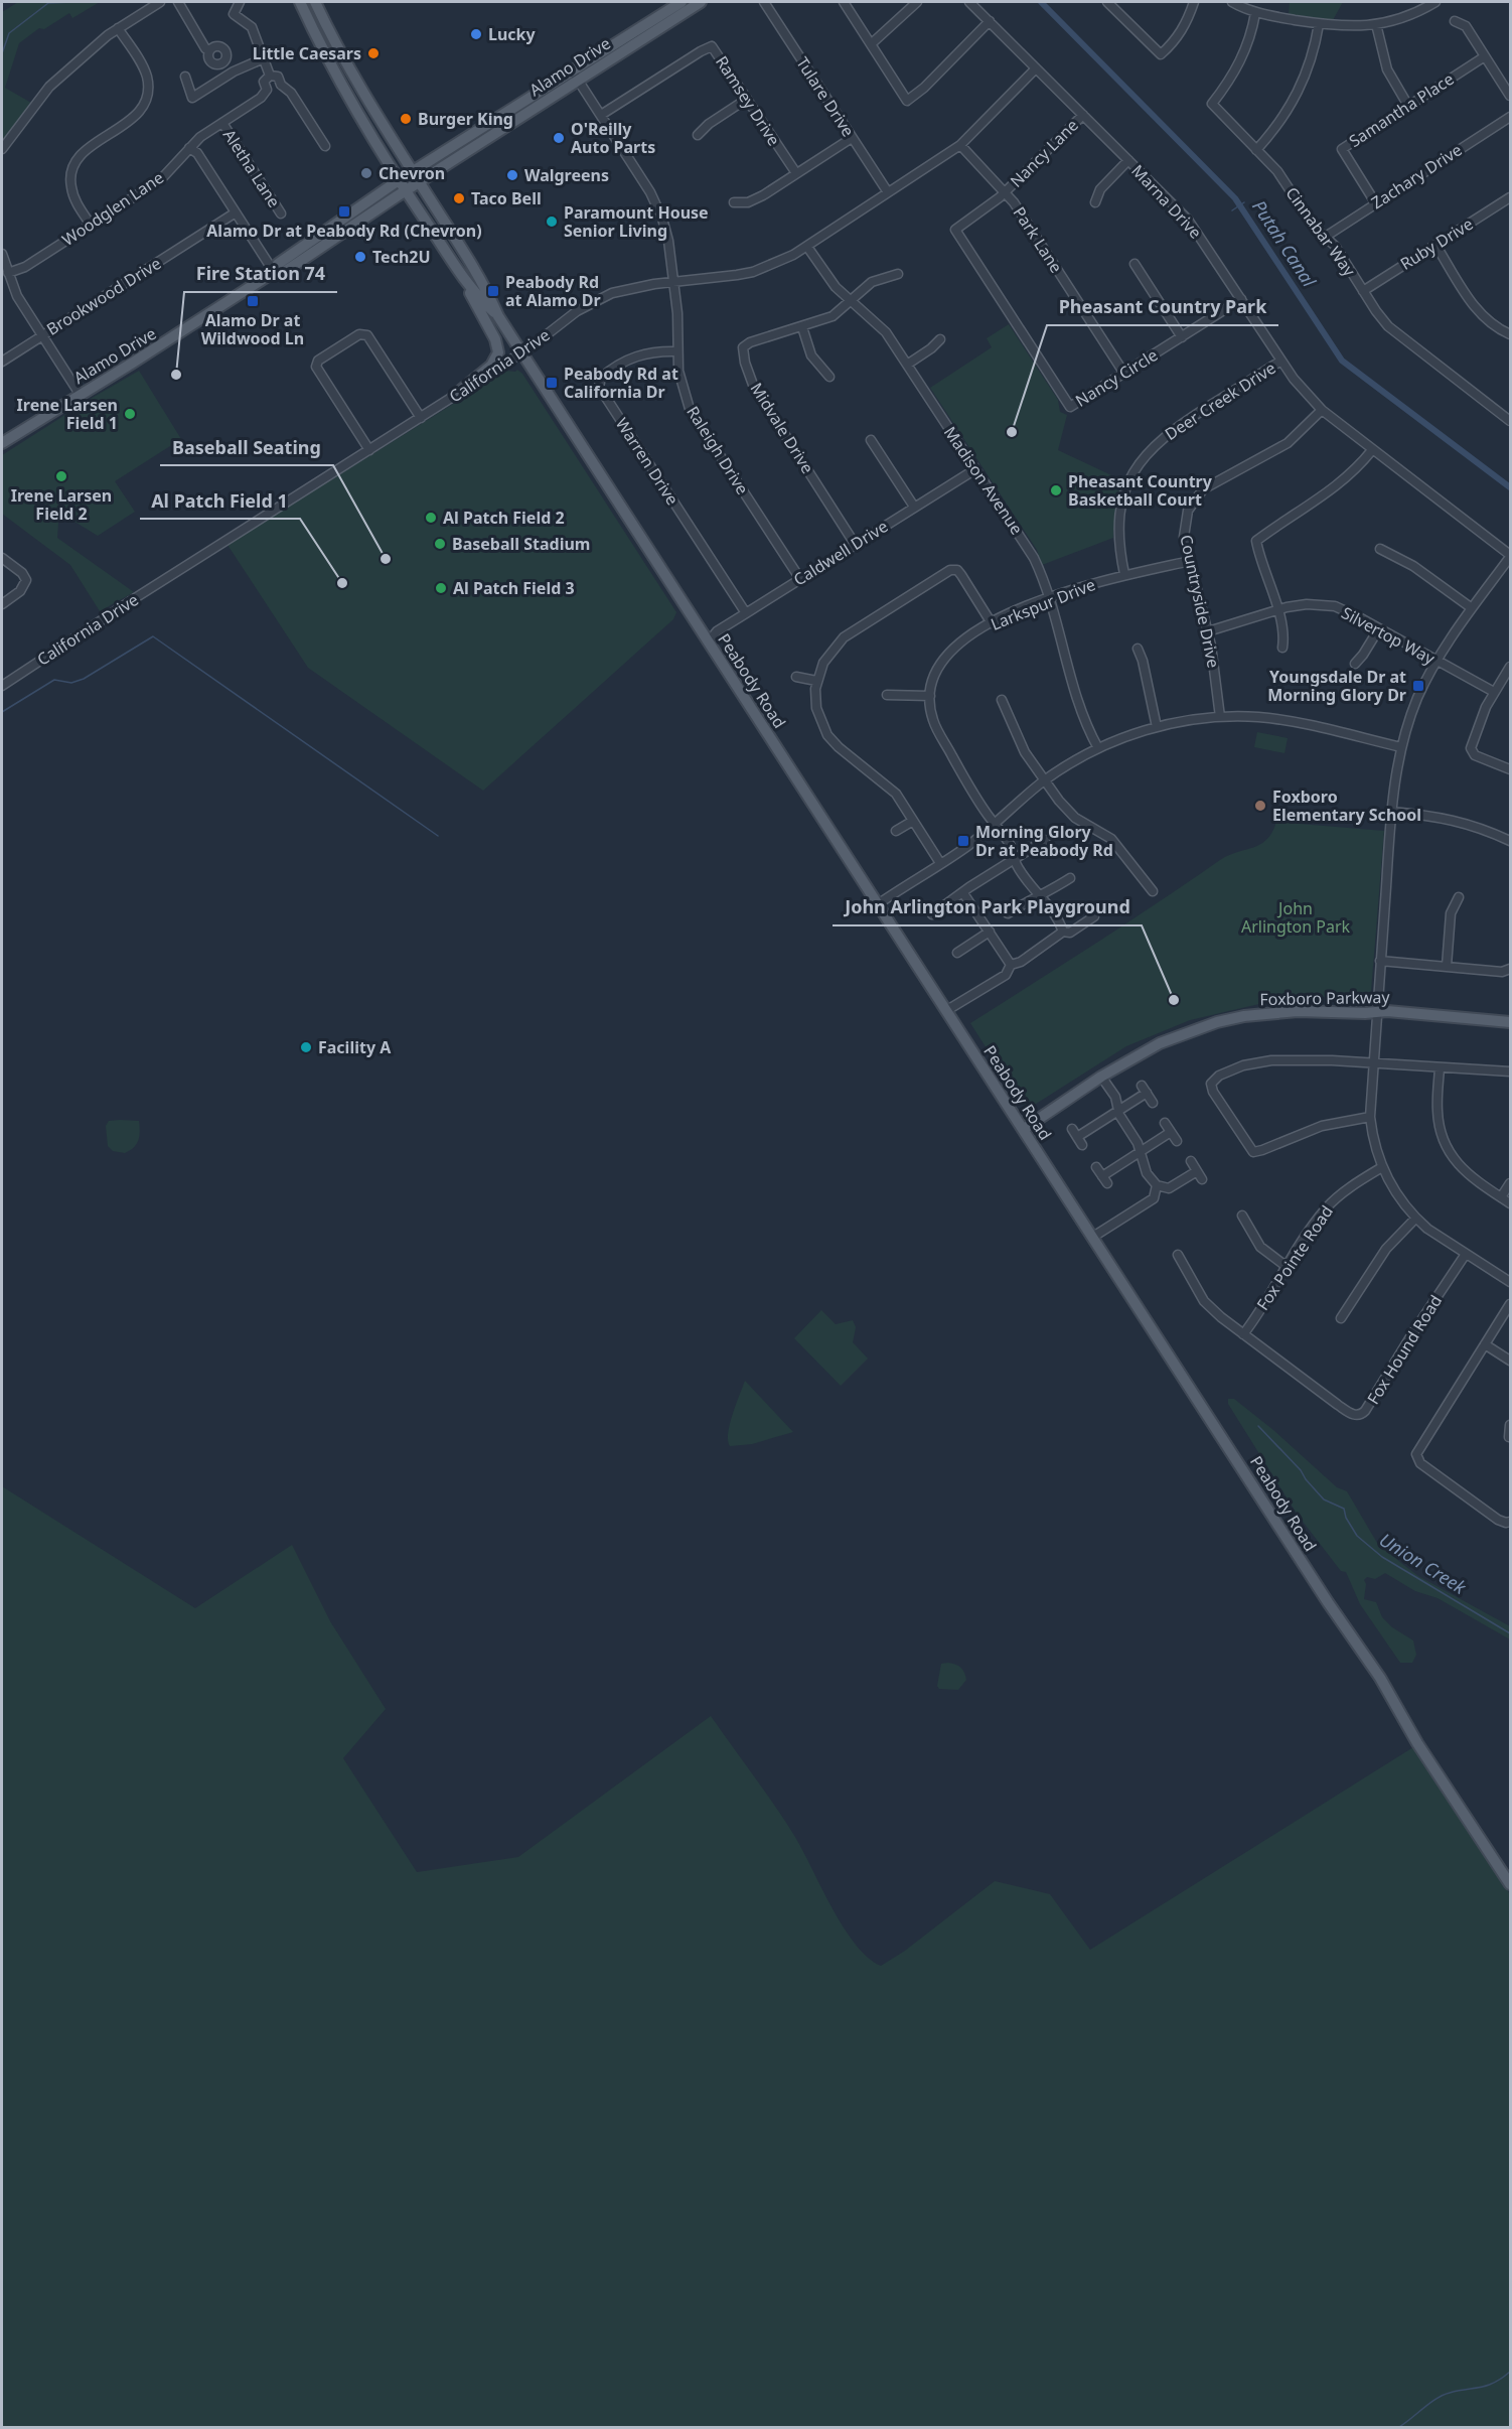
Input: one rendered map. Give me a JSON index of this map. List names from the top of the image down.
{
  "streets": {
    "main road": ["Alamo Drive", "Peabody Road", "Foxboro Parkway"],
    "street": [
      "Tulare Drive",
      "Ramsey Drive",
      "Samantha Place",
      "Nancy Lane",
      "Aletha Lane",
      "Zachary Drive",
      "Marna Drive",
      "Woodglen Lane",
      "Cinnabar Way",
      "Park Lane",
      "Ruby Drive",
      "Brookwood Drive",
      "California Drive",
      "Nancy Circle",
      "Deer Creek Drive",
      "Midvale Drive",
      "Raleigh Drive",
      "Warren Drive",
      "Madison Avenue",
      "Caldwell Drive",
      "Countryside Drive",
      "Larkspur Drive",
      "Silvertop Way",
      "Fox Pointe Road",
      "Fox Hound Road"
    ]
  },
  "crossings": [
    ["Alamo Drive", "Raleigh Drive"],
    ["Alamo Drive", "Peabody Road"],
    ["Tulare Drive", "California Drive"],
    ["Ramsey Drive", "Raleigh Drive"],
    ["Samantha Place", "Zachary Drive"],
    ["Nancy Lane", "Marna Drive"],
    ["Nancy Lane", "Park Lane"],
    ["Nancy Lane", "Nancy Circle"],
    ["Aletha Lane", "Woodglen Lane"],
    ["Zachary Drive", "Cinnabar Way"],
    ["Marna Drive", "California Drive"],
    ["Marna Drive", "Nancy Circle"],
    ["Marna Drive", "Deer Creek Drive"],
    ["Marna Drive", "Countryside Drive"],
    ["Cinnabar Way", "Ruby Drive"],
    ["Park Lane", "California Drive"],
    ["Park Lane", "Nancy Circle"],
    ["California Drive", "Raleigh Drive"],
    ["California Drive", "Madison Avenue"],
    ["California Drive", "Peabody Road"],
    ["Deer Creek Drive", "Larkspur Drive"],
    ["Midvale Drive", "Madison Avenue"],
    ["Midvale Drive", "Caldwell Drive"],
    ["Raleigh Drive", "Warren Drive"],
    ["Raleigh Drive", "Caldwell Drive"],
    ["Warren Drive", "Caldwell Drive"],
    ["Madison Avenue", "Caldwell Drive"],
    ["Madison Avenue", "Larkspur Drive"],
    ["Caldwell Drive", "Peabody Road"],
    ["Countryside Drive", "Larkspur Drive"],
    ["Countryside Drive", "Silvertop Way"],
    ["Peabody Road", "Foxboro Parkway"],
    ["Fox Pointe Road", "Fox Hound Road"]
  ],
  "water": ["Putah Canal", "Union Creek"],
  "parks": ["John Arlington Park"],
  "places": {
    "other": [
      "Lucky",
      "Little Caesars",
      "Burger King",
      "O'Reilly Auto Parts",
      "Chevron",
      "Walgreens",
      "Taco Bell",
      "Paramount House Senior Living",
      "Tech2U",
      "Fire Station 74",
      "Irene Larsen Field 1",
      "Pheasant Country Park",
      "Irene Larsen Field 2",
      "Pheasant Country Basketball Court",
      "Al Patch Field 2",
      "Baseball Stadium",
      "Baseball Seating",
      "Al Patch Field 1",
      "Al Patch Field 3",
      "Foxboro Elementary School",
      "John Arlington Park Playground",
      "Facility A"
    ],
    "transit": [
      "Alamo Dr at Peabody Rd (Chevron)",
      "Peabody Rd at Alamo Dr",
      "Alamo Dr at Wildwood Ln",
      "Peabody Rd at California Dr",
      "Youngsdale Dr at Morning Glory Dr",
      "Morning Glory Dr at Peabody Rd"
    ]
  }
}
